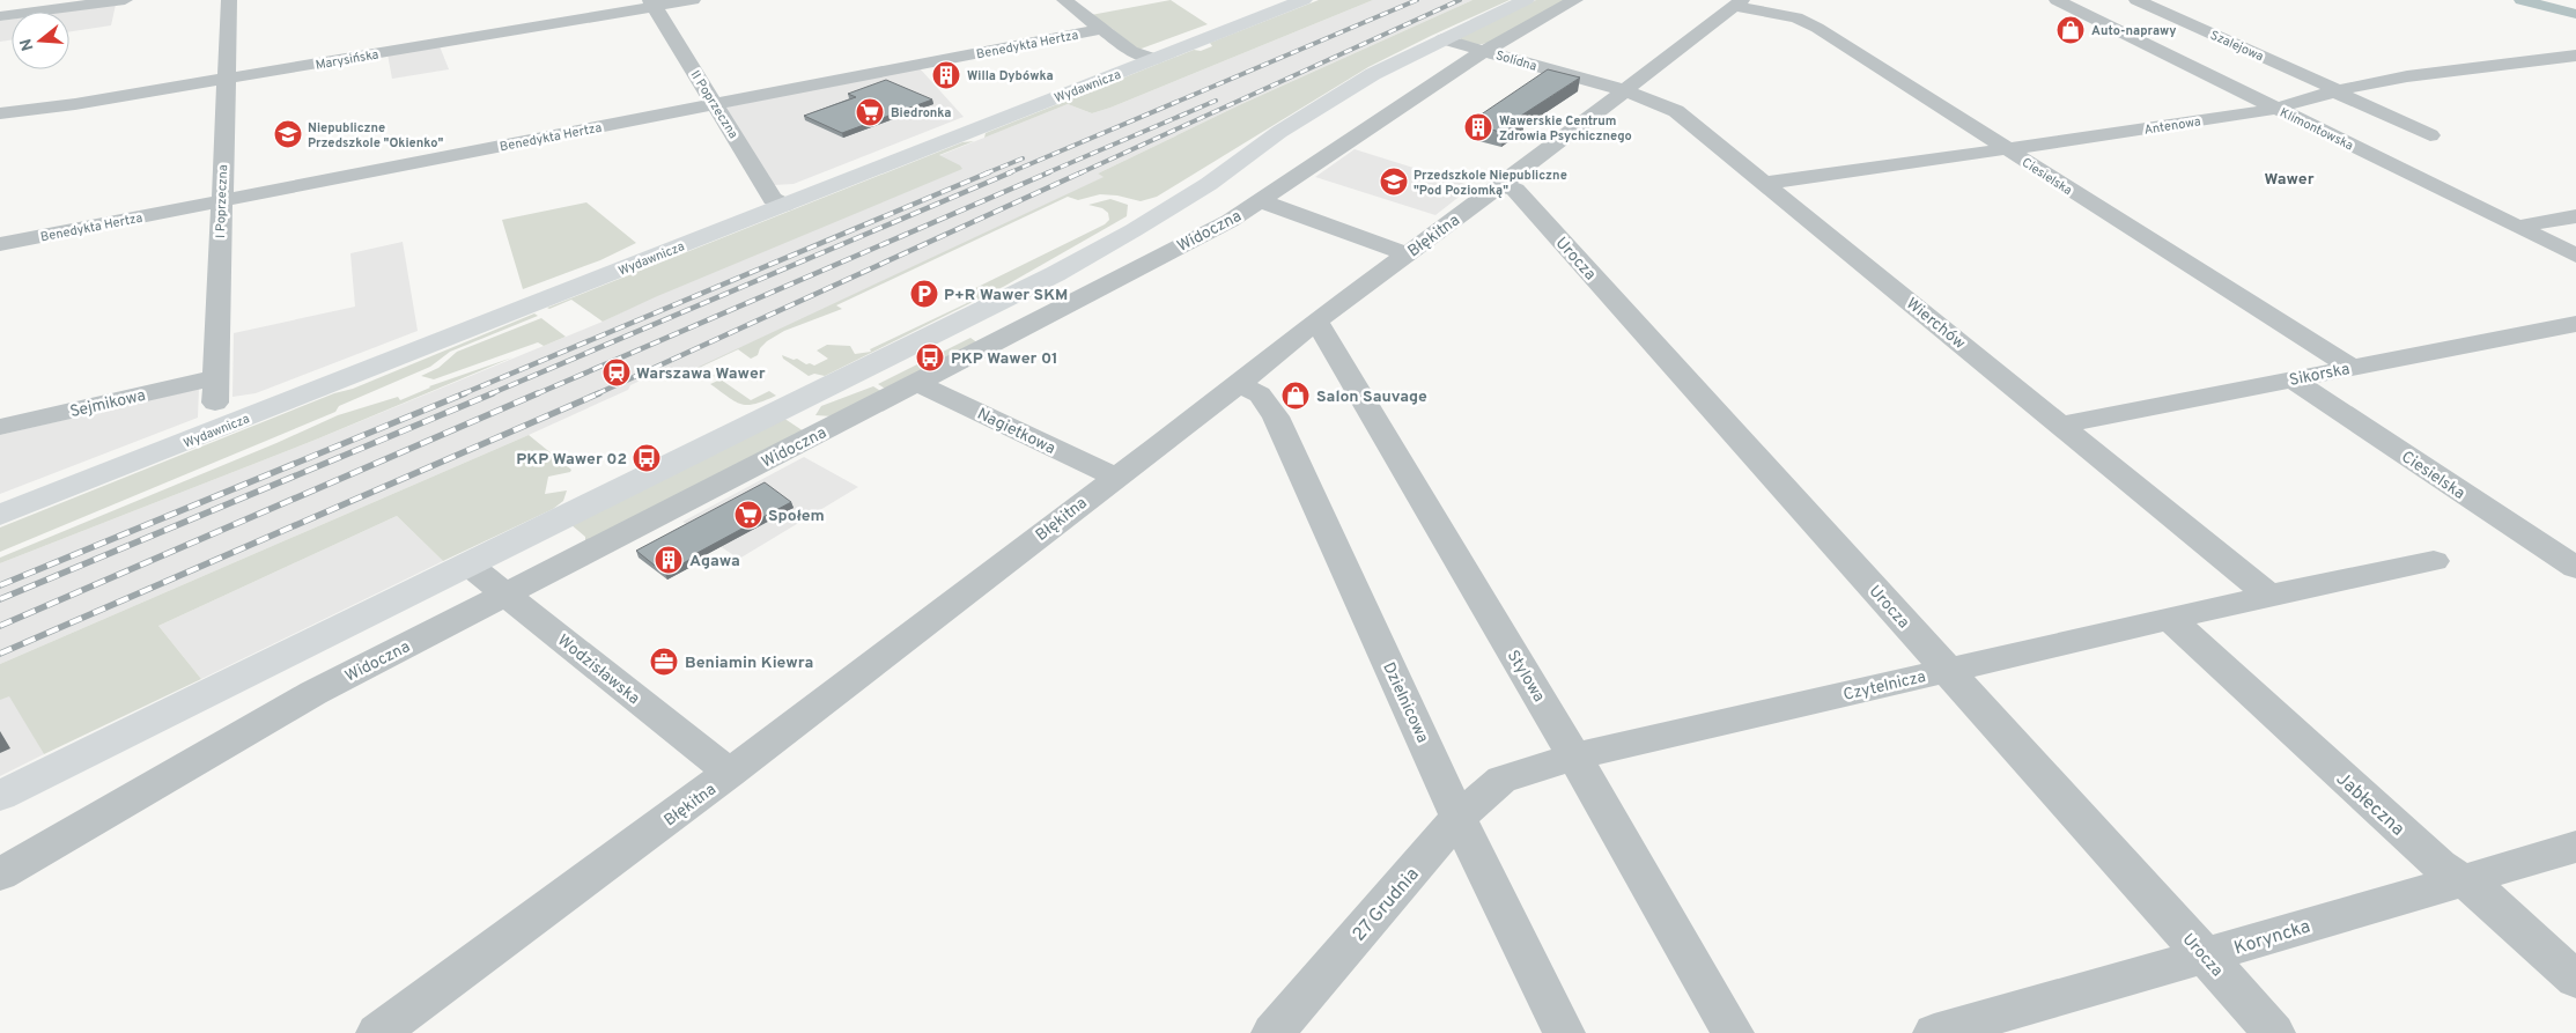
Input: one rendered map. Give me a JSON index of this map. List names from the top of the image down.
{
  "streets": {
    "main road": ["Wydawnicza"],
    "street": [
      "Benedykta Hertza",
      "Szalejowa",
      "Marysińska",
      "Solidna",
      "II Poprzeczna",
      "Antenowa",
      "Klimontowska",
      "Ciesielska",
      "I Poprzeczna",
      "Widoczna",
      "Błękitna",
      "Urocza",
      "Wierchów",
      "Sikorska",
      "Sejmikowa",
      "Nagietkowa",
      "Wodzisławska",
      "Stylowa",
      "Czytelnicza",
      "Dzielnicowa",
      "Jabłeczna",
      "27 Grudnia",
      "Koryncka"
    ]
  },
  "crossings": [
    ["Benedykta Hertza", "II Poprzeczna"],
    ["Benedykta Hertza", "I Poprzeczna"],
    ["Szalejowa", "Antenowa"],
    ["Marysińska", "II Poprzeczna"],
    ["Marysińska", "I Poprzeczna"],
    ["Solidna", "Widoczna"],
    ["Solidna", "Błękitna"],
    ["Solidna", "Wierchów"],
    ["Wydawnicza", "II Poprzeczna"],
    ["Antenowa", "Klimontowska"],
    ["Antenowa", "Ciesielska"],
    ["Antenowa", "Wierchów"],
    ["Ciesielska", "Błękitna"],
    ["Ciesielska", "Sikorska"],
    ["I Poprzeczna", "Sejmikowa"],
    ["Widoczna", "Nagietkowa"],
    ["Widoczna", "Wodzisławska"],
    ["Błękitna", "Urocza"],
    ["Błękitna", "Wierchów"],
    ["Błękitna", "Nagietkowa"],
    ["Błękitna", "Wodzisławska"],
    ["Błękitna", "Stylowa"],
    ["Błękitna", "Dzielnicowa"],
    ["Urocza", "Czytelnicza"],
    ["Urocza", "Koryncka"],
    ["Wierchów", "Sikorska"],
    ["Wierchów", "Czytelnicza"],
    ["Stylowa", "Czytelnicza"],
    ["Czytelnicza", "Jabłeczna"],
    ["Czytelnicza", "27 Grudnia"],
    ["Dzielnicowa", "27 Grudnia"],
    ["Jabłeczna", "Koryncka"]
  ],
  "districts": ["Wawer"],
  "places": {
    "shop": ["Auto-naprawy", "Salon Sauvage"],
    "building": ["Willa Dybówka", "Wawerskie Centrum Zdrowia Psychicznego", "Agawa"],
    "supermarket": ["Biedronka", "Społem"],
    "school or university": ["Niepubliczne Przedszkole \"Okienko\"", "Przedszkole Niepubliczne \"Pod Poziomką\""],
    "parking": ["P+R Wawer SKM"],
    "bus stop": ["PKP Wawer 01", "PKP Wawer 02"],
    "station": ["Warszawa Wawer"],
    "office": ["Beniamin Kiewra"]
  },
  "north": "left"
}
